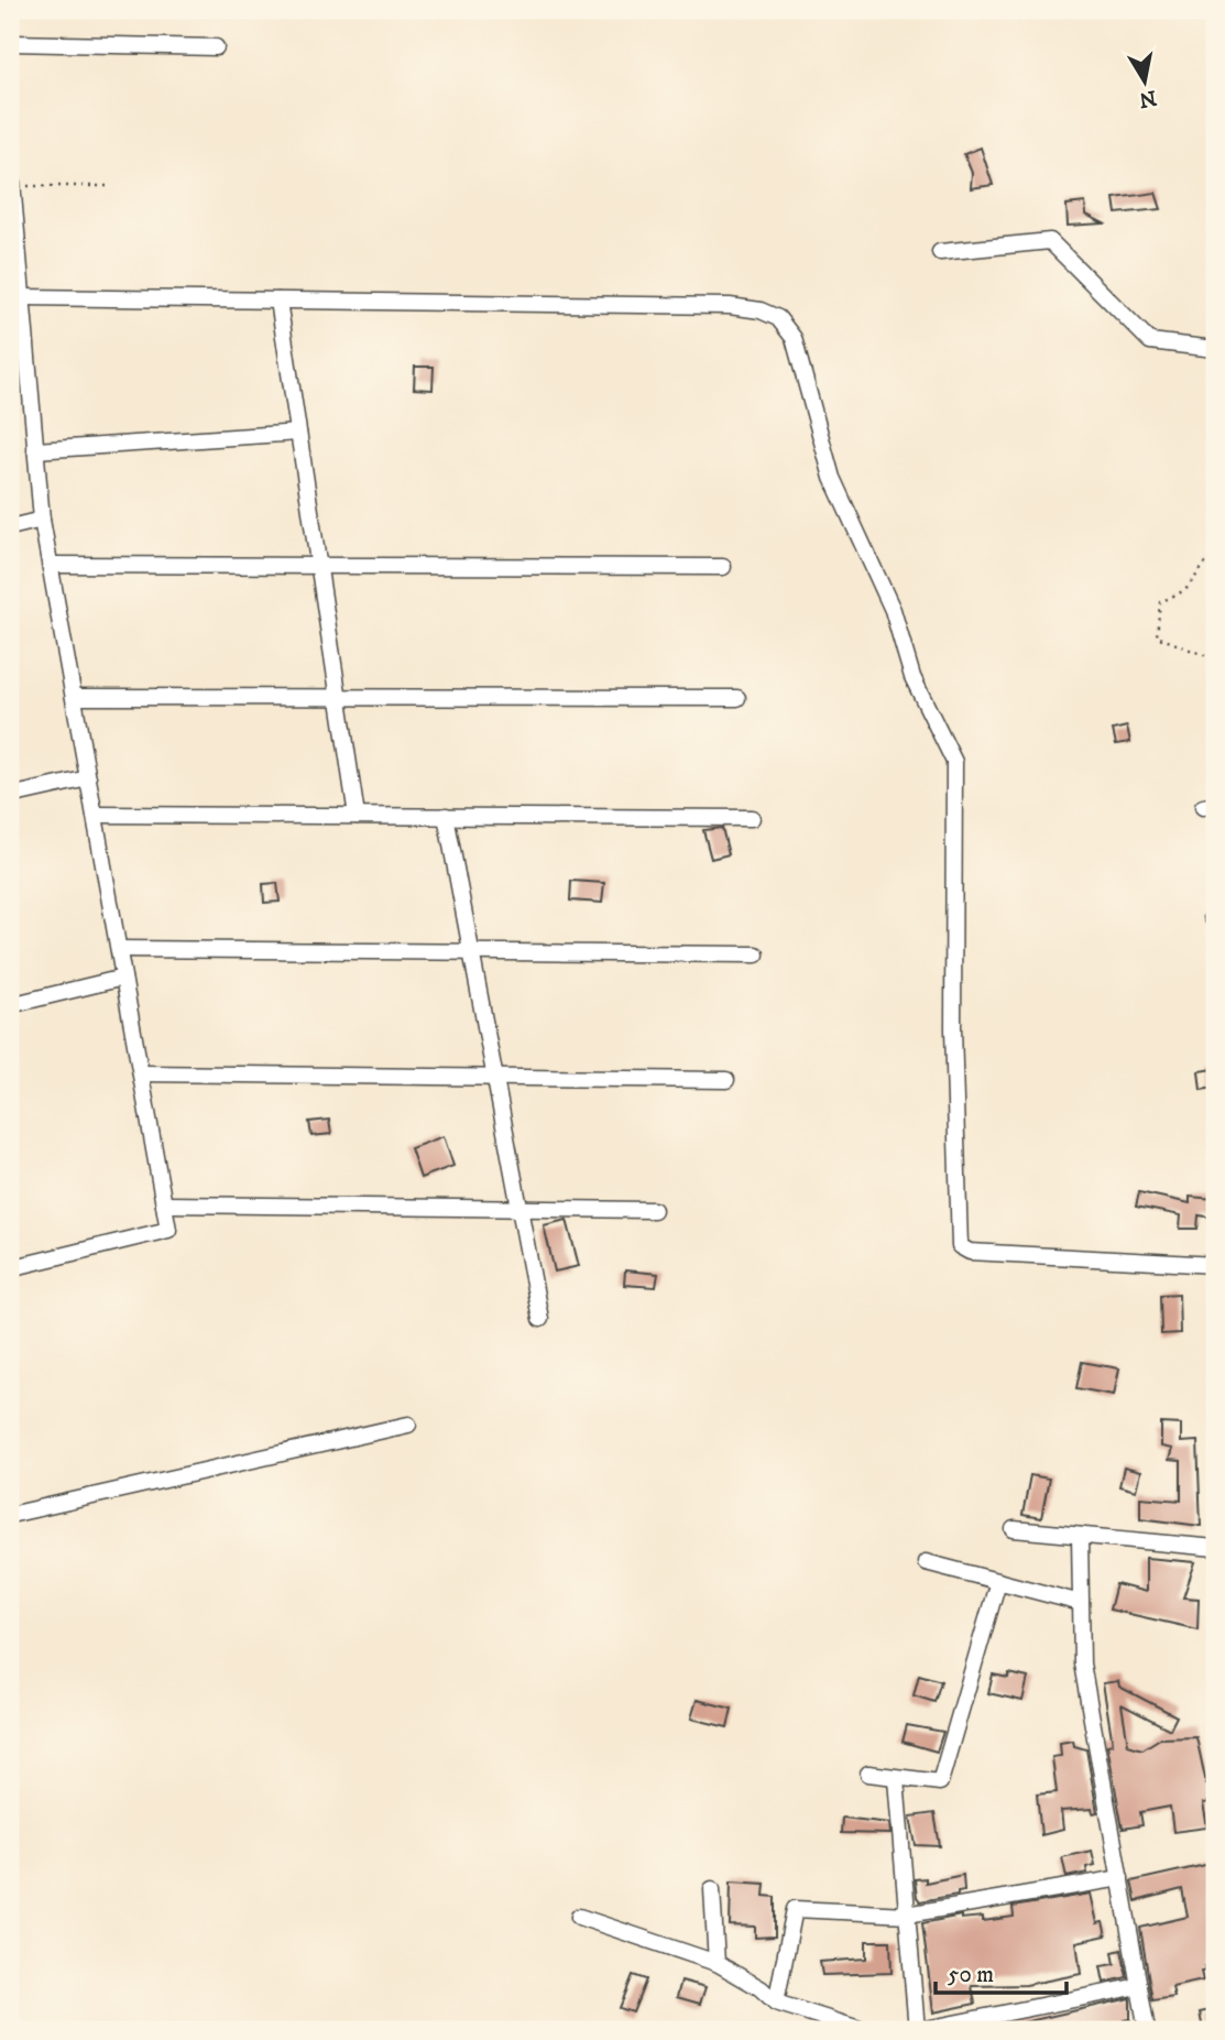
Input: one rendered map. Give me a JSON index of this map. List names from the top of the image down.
{
  "scale_bar": "50 m",
  "north": "bottom"
}
